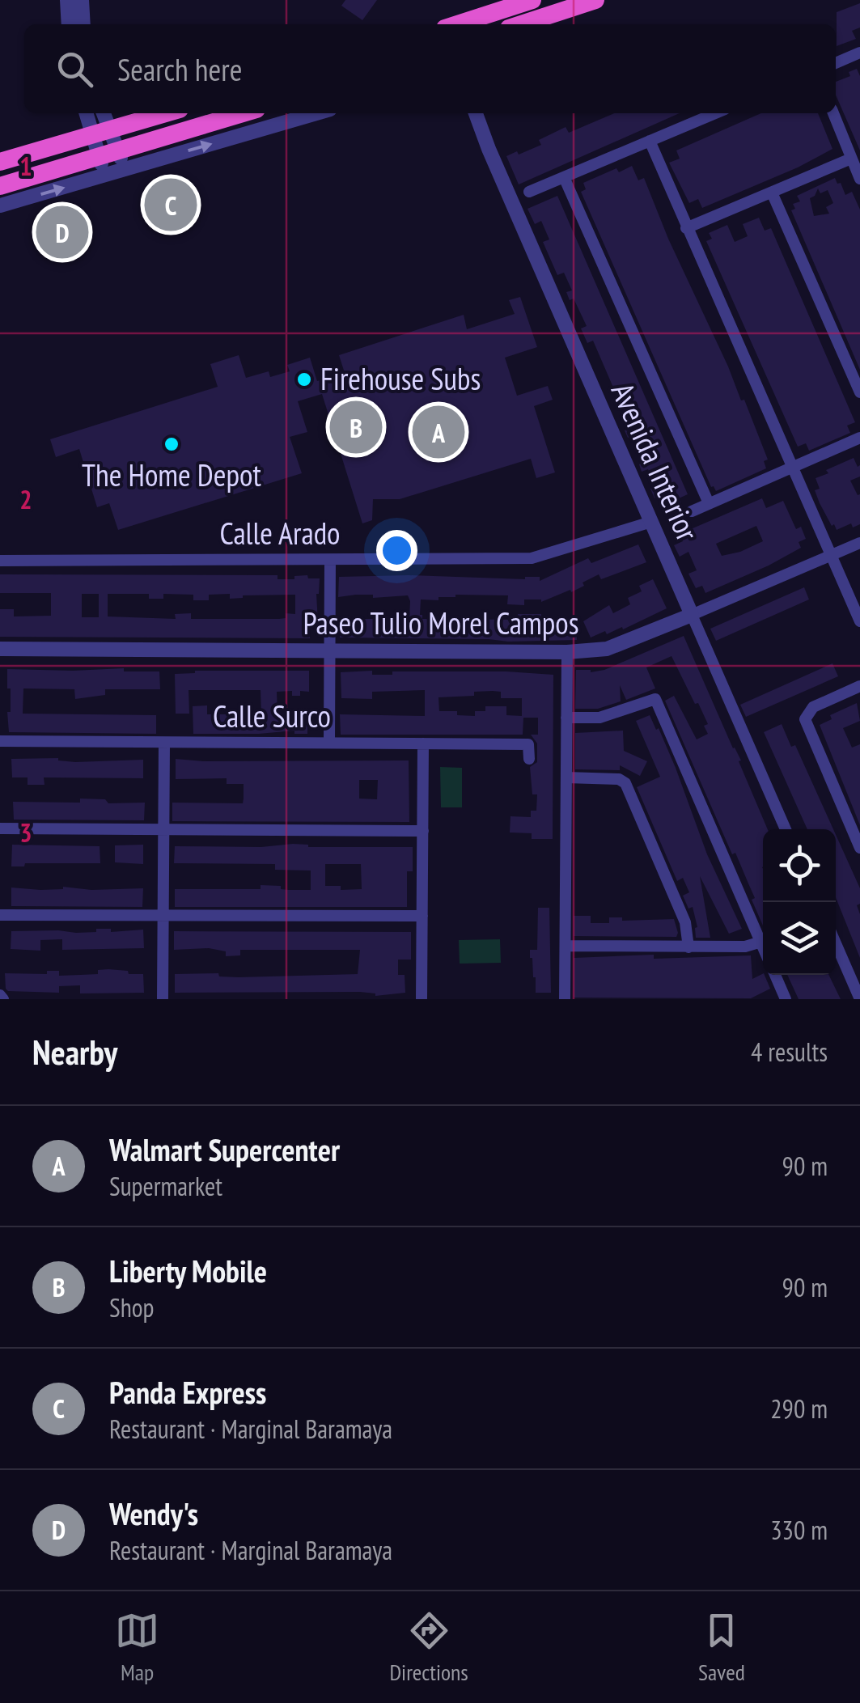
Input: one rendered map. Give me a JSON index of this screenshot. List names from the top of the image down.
{
  "streets": {
    "street": [
      "Avenida Interior",
      "Calle Arado",
      "Paseo Tulio Morel Campos",
      "Calle Surco"
    ]
  },
  "crossings": [
    ["Avenida Interior", "Calle Arado"],
    ["Avenida Interior", "Paseo Tulio Morel Campos"]
  ],
  "places": ["Firehouse Subs", "The Home Depot"],
  "page": {
    "search": "Search here",
    "pins": [
      "C",
      "D",
      "B",
      "A"
    ],
    "heading": ["Nearby", "4 results"],
    "list": [
      {
        "mark": "A",
        "name": "Walmart Supercenter",
        "note": "Supermarket",
        "value": "90 m"
      },
      {
        "mark": "B",
        "name": "Liberty Mobile",
        "note": "Shop",
        "value": "90 m"
      },
      {
        "mark": "C",
        "name": "Panda Express",
        "note": "Restaurant · Marginal Baramaya",
        "value": "290 m"
      },
      {
        "mark": "D",
        "name": "Wendy's",
        "note": "Restaurant · Marginal Baramaya",
        "value": "330 m"
      }
    ],
    "nav": ["Map", "Directions", "Saved"]
  },
  "grid": {
    "rows": ["1", "2", "3"]
  }
}
